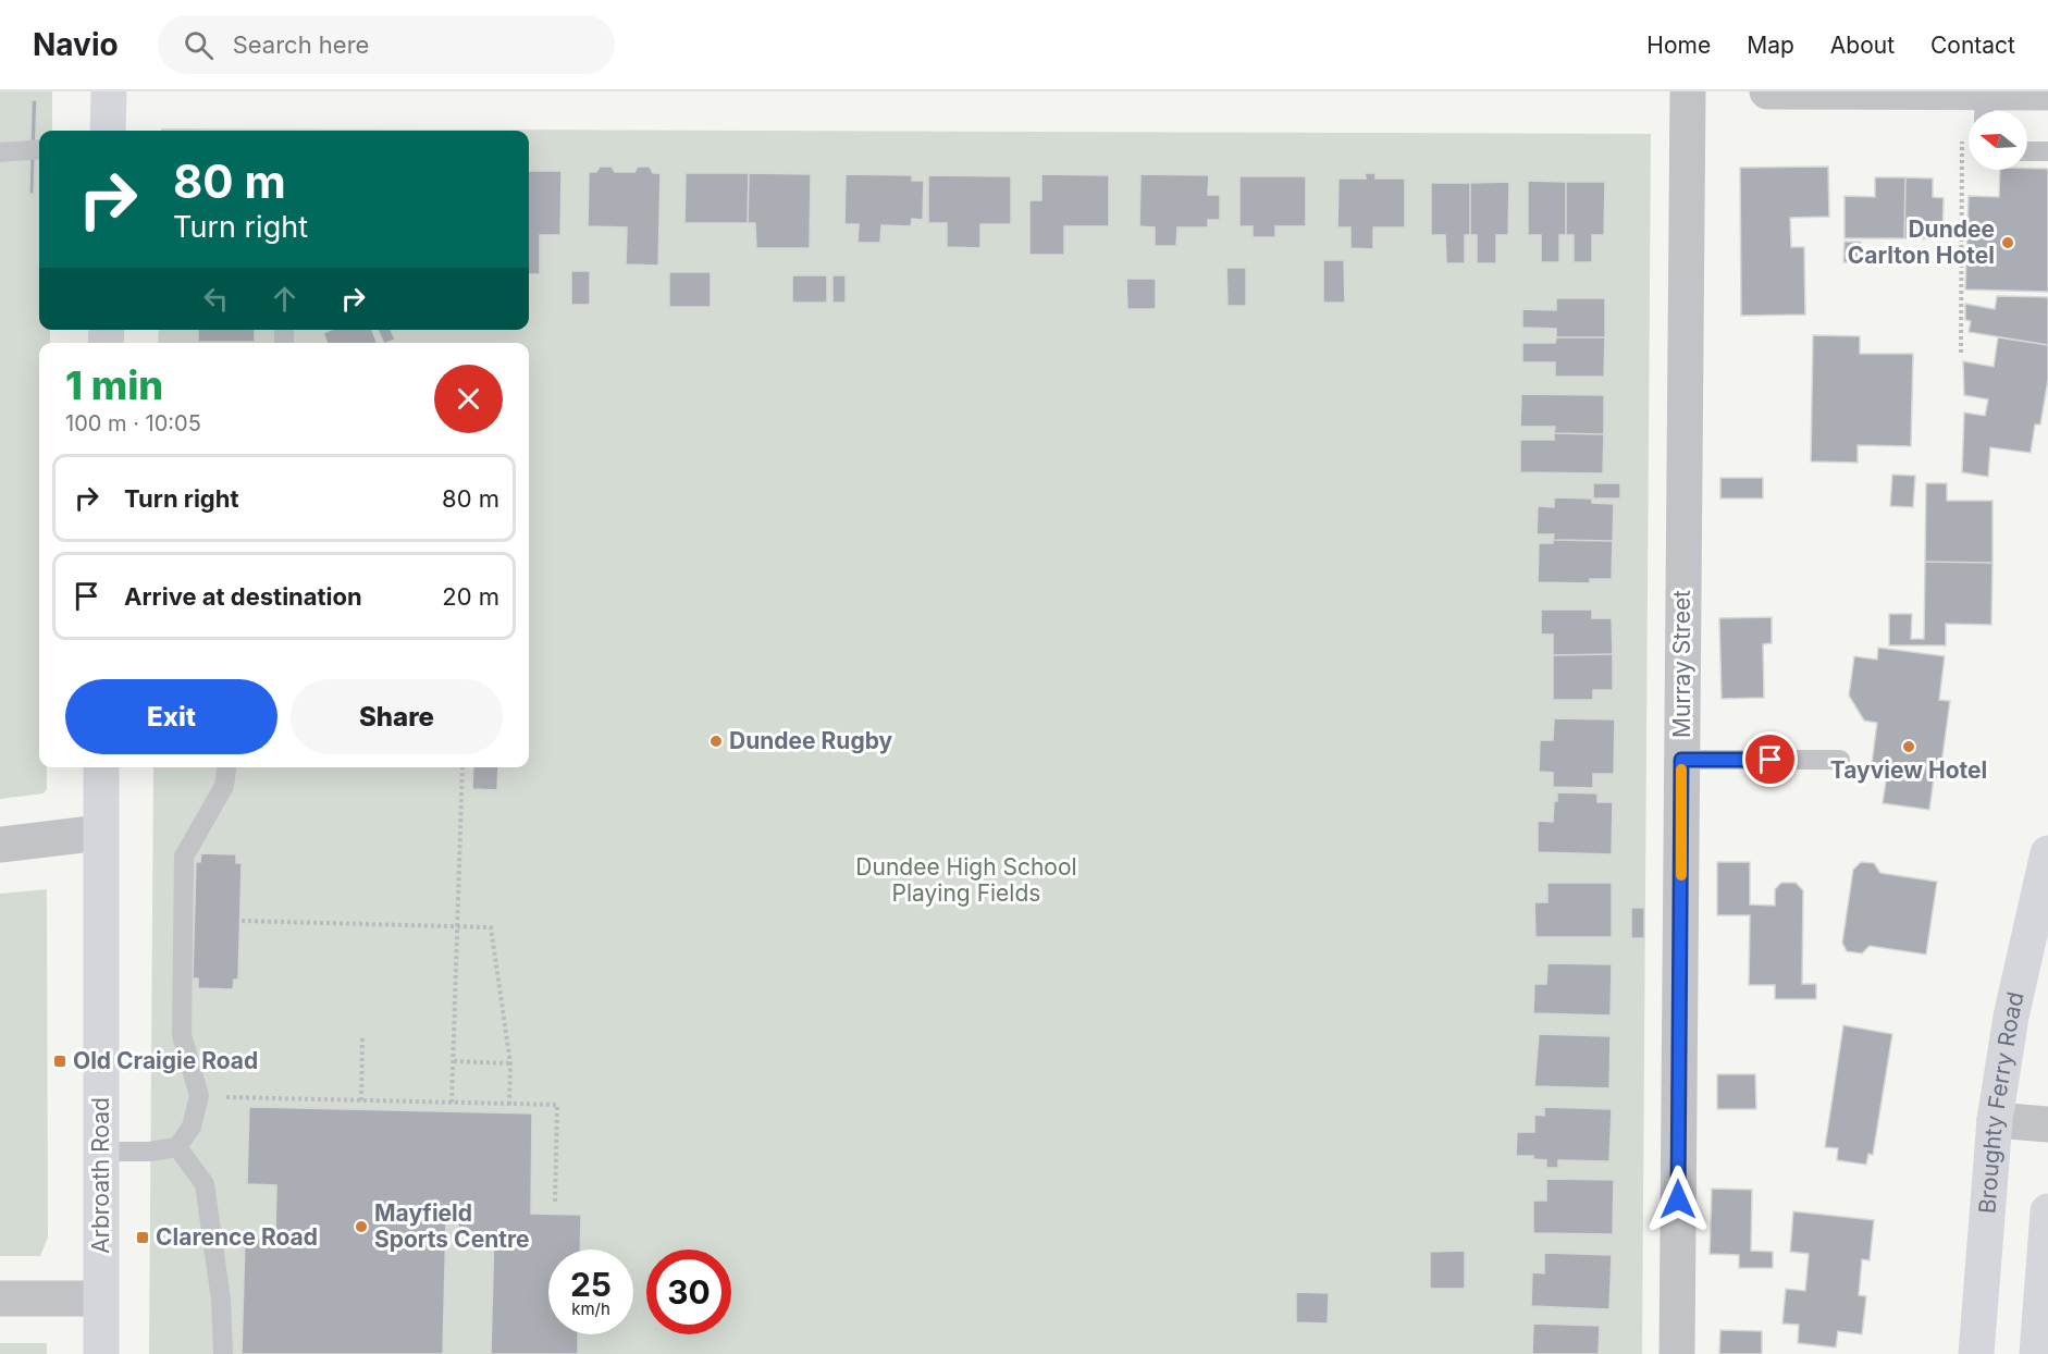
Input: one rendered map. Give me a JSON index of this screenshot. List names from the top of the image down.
{
  "streets": {
    "main road": ["Broughty Ferry Road", "Arbroath Road"],
    "street": ["Murray Street"]
  },
  "parks": ["Dundee High School Playing Fields"],
  "places": {
    "other": [
      "Dundee Carlton Hotel",
      "Dundee Rugby",
      "Tayview Hotel",
      "Mayfield Sports Centre"
    ],
    "transit": ["Old Craigie Road", "Clarence Road"]
  },
  "north": "left",
  "page": {
    "header": "Navio",
    "search": "Search here",
    "nav": [
      "Home",
      "Map",
      "About",
      "Contact"
    ],
    "turn": ["80 m", "Turn right"],
    "heading": ["1 min", "100 m · 10:05"],
    "list": [
      {
        "name": "Turn right",
        "value": "80 m"
      },
      {
        "name": "Arrive at destination",
        "value": "20 m"
      }
    ],
    "buttons": ["Exit", "Share"],
    "speed": "25 km/h",
    "limit": "30"
  }
}
